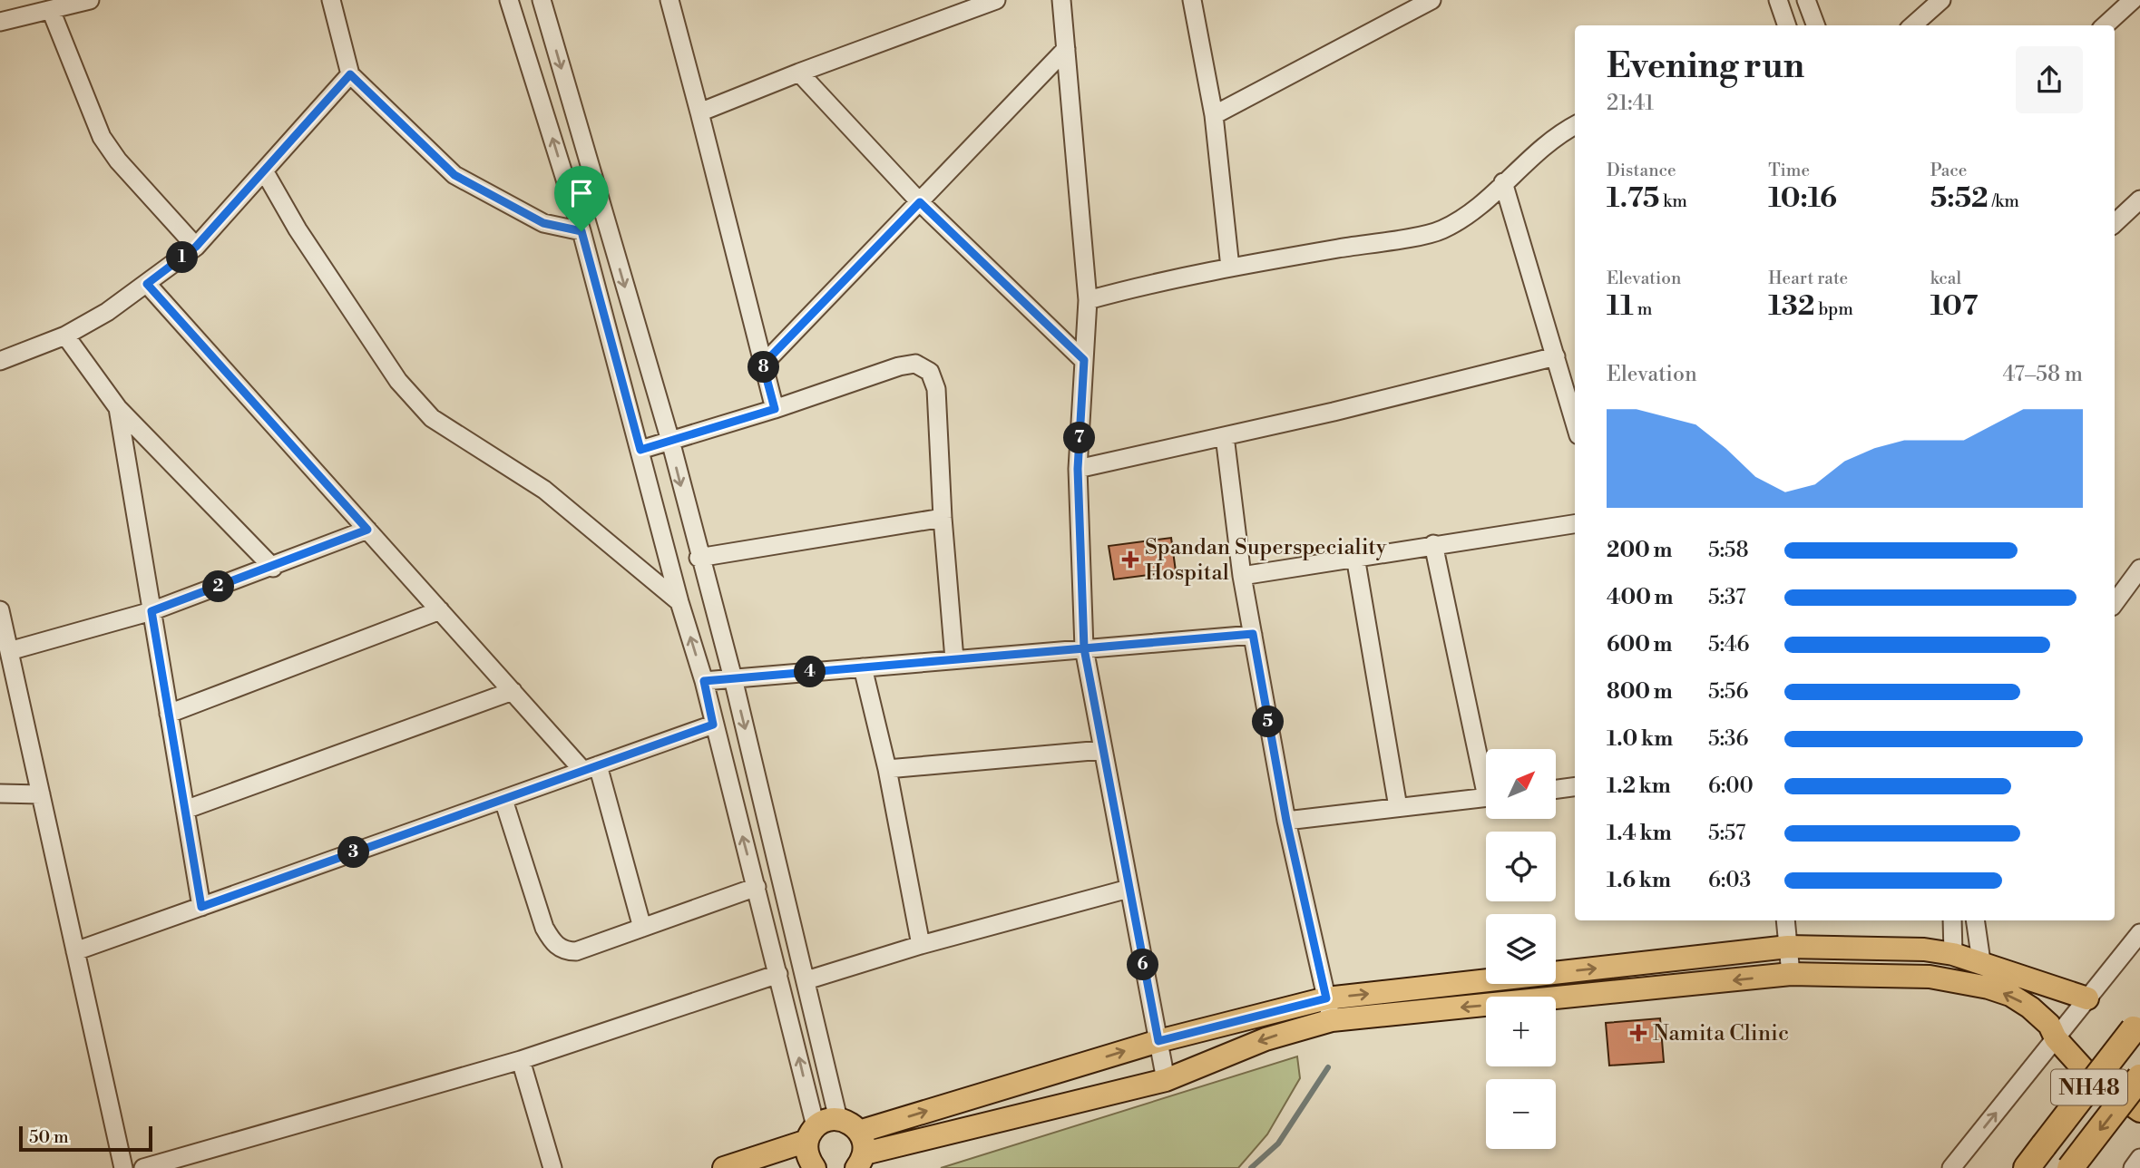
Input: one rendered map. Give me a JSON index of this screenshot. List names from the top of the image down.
{
  "streets": {
    "highway": ["NH48"]
  },
  "places": {
    "health": ["Spandan Superspeciality Hospital", "Namita Clinic"]
  },
  "scale_bar": "50 m",
  "north": "top right",
  "page": {
    "heading": ["Evening run", "21:41"],
    "stats": [
      ["Distance", "1.75 km"],
      ["Time", "10:16"],
      ["Pace", "5:52 /km"],
      ["Elevation", "11 m"],
      ["Heart rate", "132 bpm"],
      ["kcal", "107"]
    ],
    "pins": [
      "1",
      "8",
      "7",
      "2",
      "4",
      "5",
      "3",
      "6"
    ],
    "chart": ["Elevation", "47–58 m"],
    "list": [
      {
        "name": "200 m",
        "note": "5:58"
      },
      {
        "name": "400 m",
        "note": "5:37"
      },
      {
        "name": "600 m",
        "note": "5:46"
      },
      {
        "name": "800 m",
        "note": "5:56"
      },
      {
        "name": "1.0 km",
        "note": "5:36"
      },
      {
        "name": "1.2 km",
        "note": "6:00"
      },
      {
        "name": "1.4 km",
        "note": "5:57"
      },
      {
        "name": "1.6 km",
        "note": "6:03"
      }
    ],
    "map_buttons": ["+", "−"],
    "scale": "50 m"
  }
}
